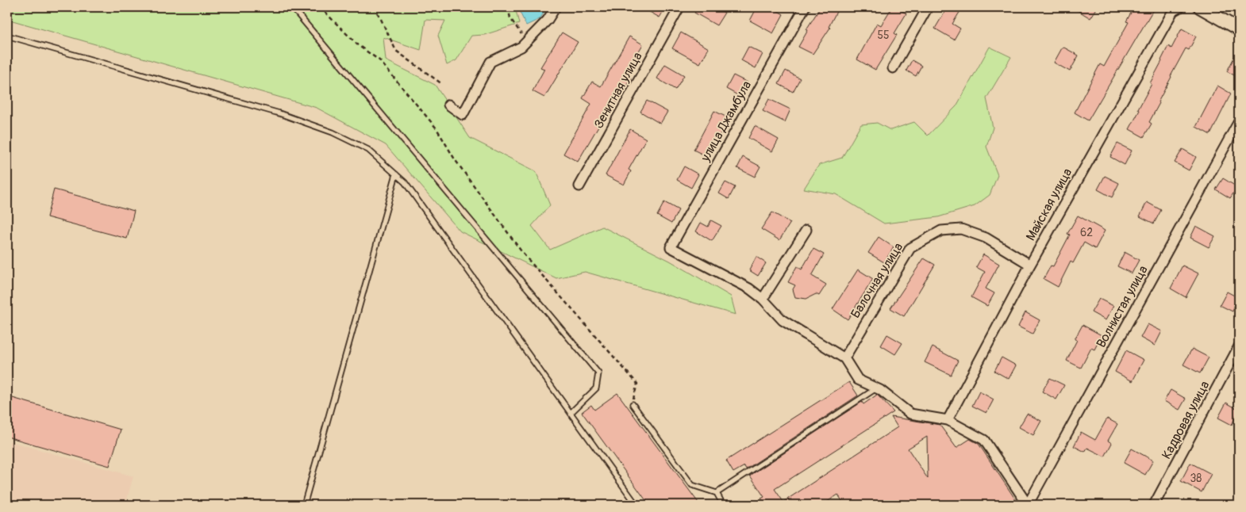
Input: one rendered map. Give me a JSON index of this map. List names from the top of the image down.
{
  "streets": {
    "street": [
      "Зенитная улица",
      "улица Джамбула",
      "Майская улица",
      "Балочная улица",
      "Волнистая улица",
      "Кадровая улица"
    ]
  },
  "crossings": [
    ["Майская улица", "Балочная улица"]
  ],
  "house_numbers": ["55", "62", "38"]
}
